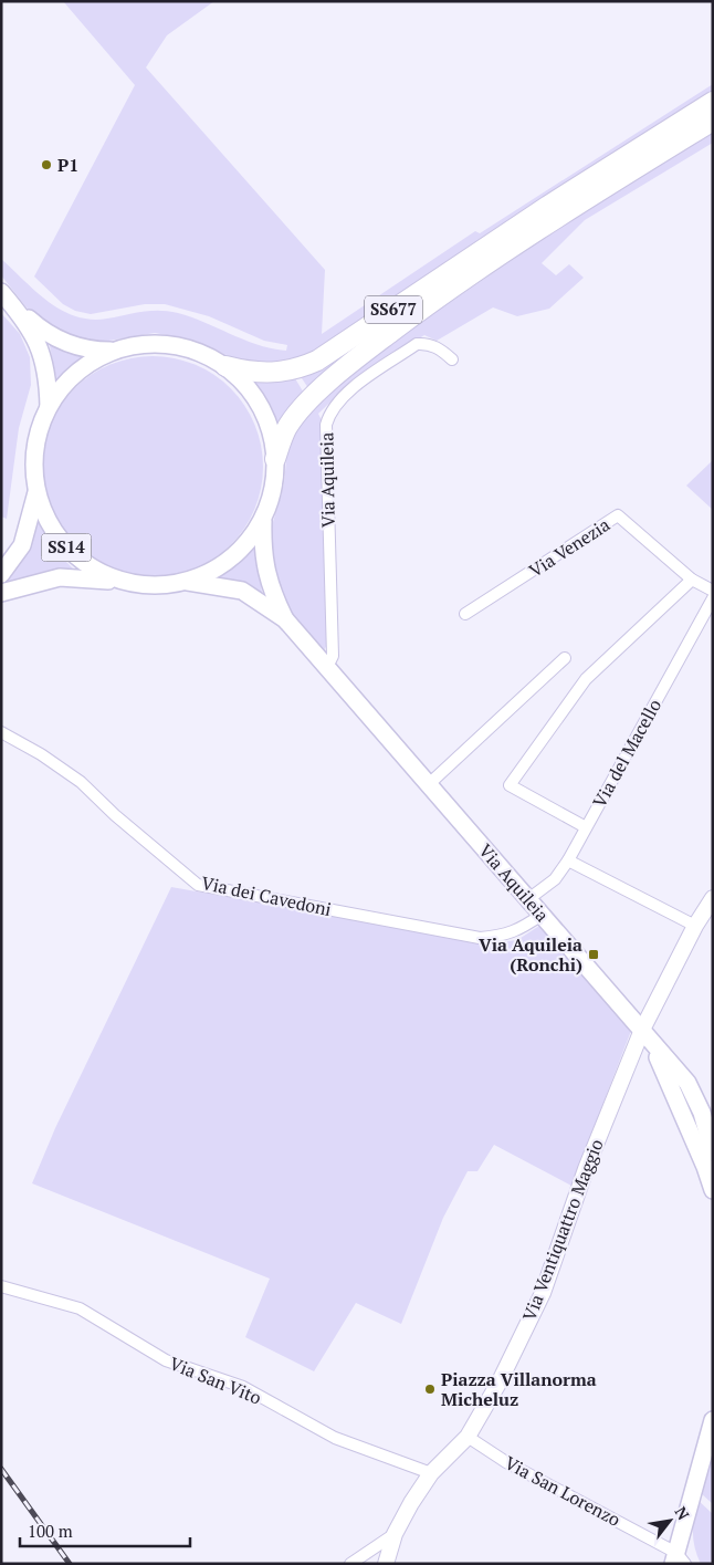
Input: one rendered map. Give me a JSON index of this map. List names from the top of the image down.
{
  "streets": {
    "highway": ["SS677"],
    "main road": ["Via Aquileia", "SS14"],
    "street": [
      "Via Venezia",
      "Via del Macello",
      "Via dei Cavedoni",
      "Via Ventiquattro Maggio",
      "Via San Vito",
      "Via San Lorenzo"
    ]
  },
  "crossings": [
    ["SS677", "SS14"],
    ["Via Aquileia", "SS14"],
    ["Via Aquileia", "Via del Macello"],
    ["Via Aquileia", "Via dei Cavedoni"],
    ["Via Aquileia", "Via Ventiquattro Maggio"],
    ["Via Ventiquattro Maggio", "Via San Vito"],
    ["Via Ventiquattro Maggio", "Via San Lorenzo"]
  ],
  "places": {
    "other": ["P1", "Piazza Villanorma Micheluz"],
    "transit": ["Via Aquileia (Ronchi)"]
  },
  "scale_bar": "100 m",
  "north": "top right"
}
